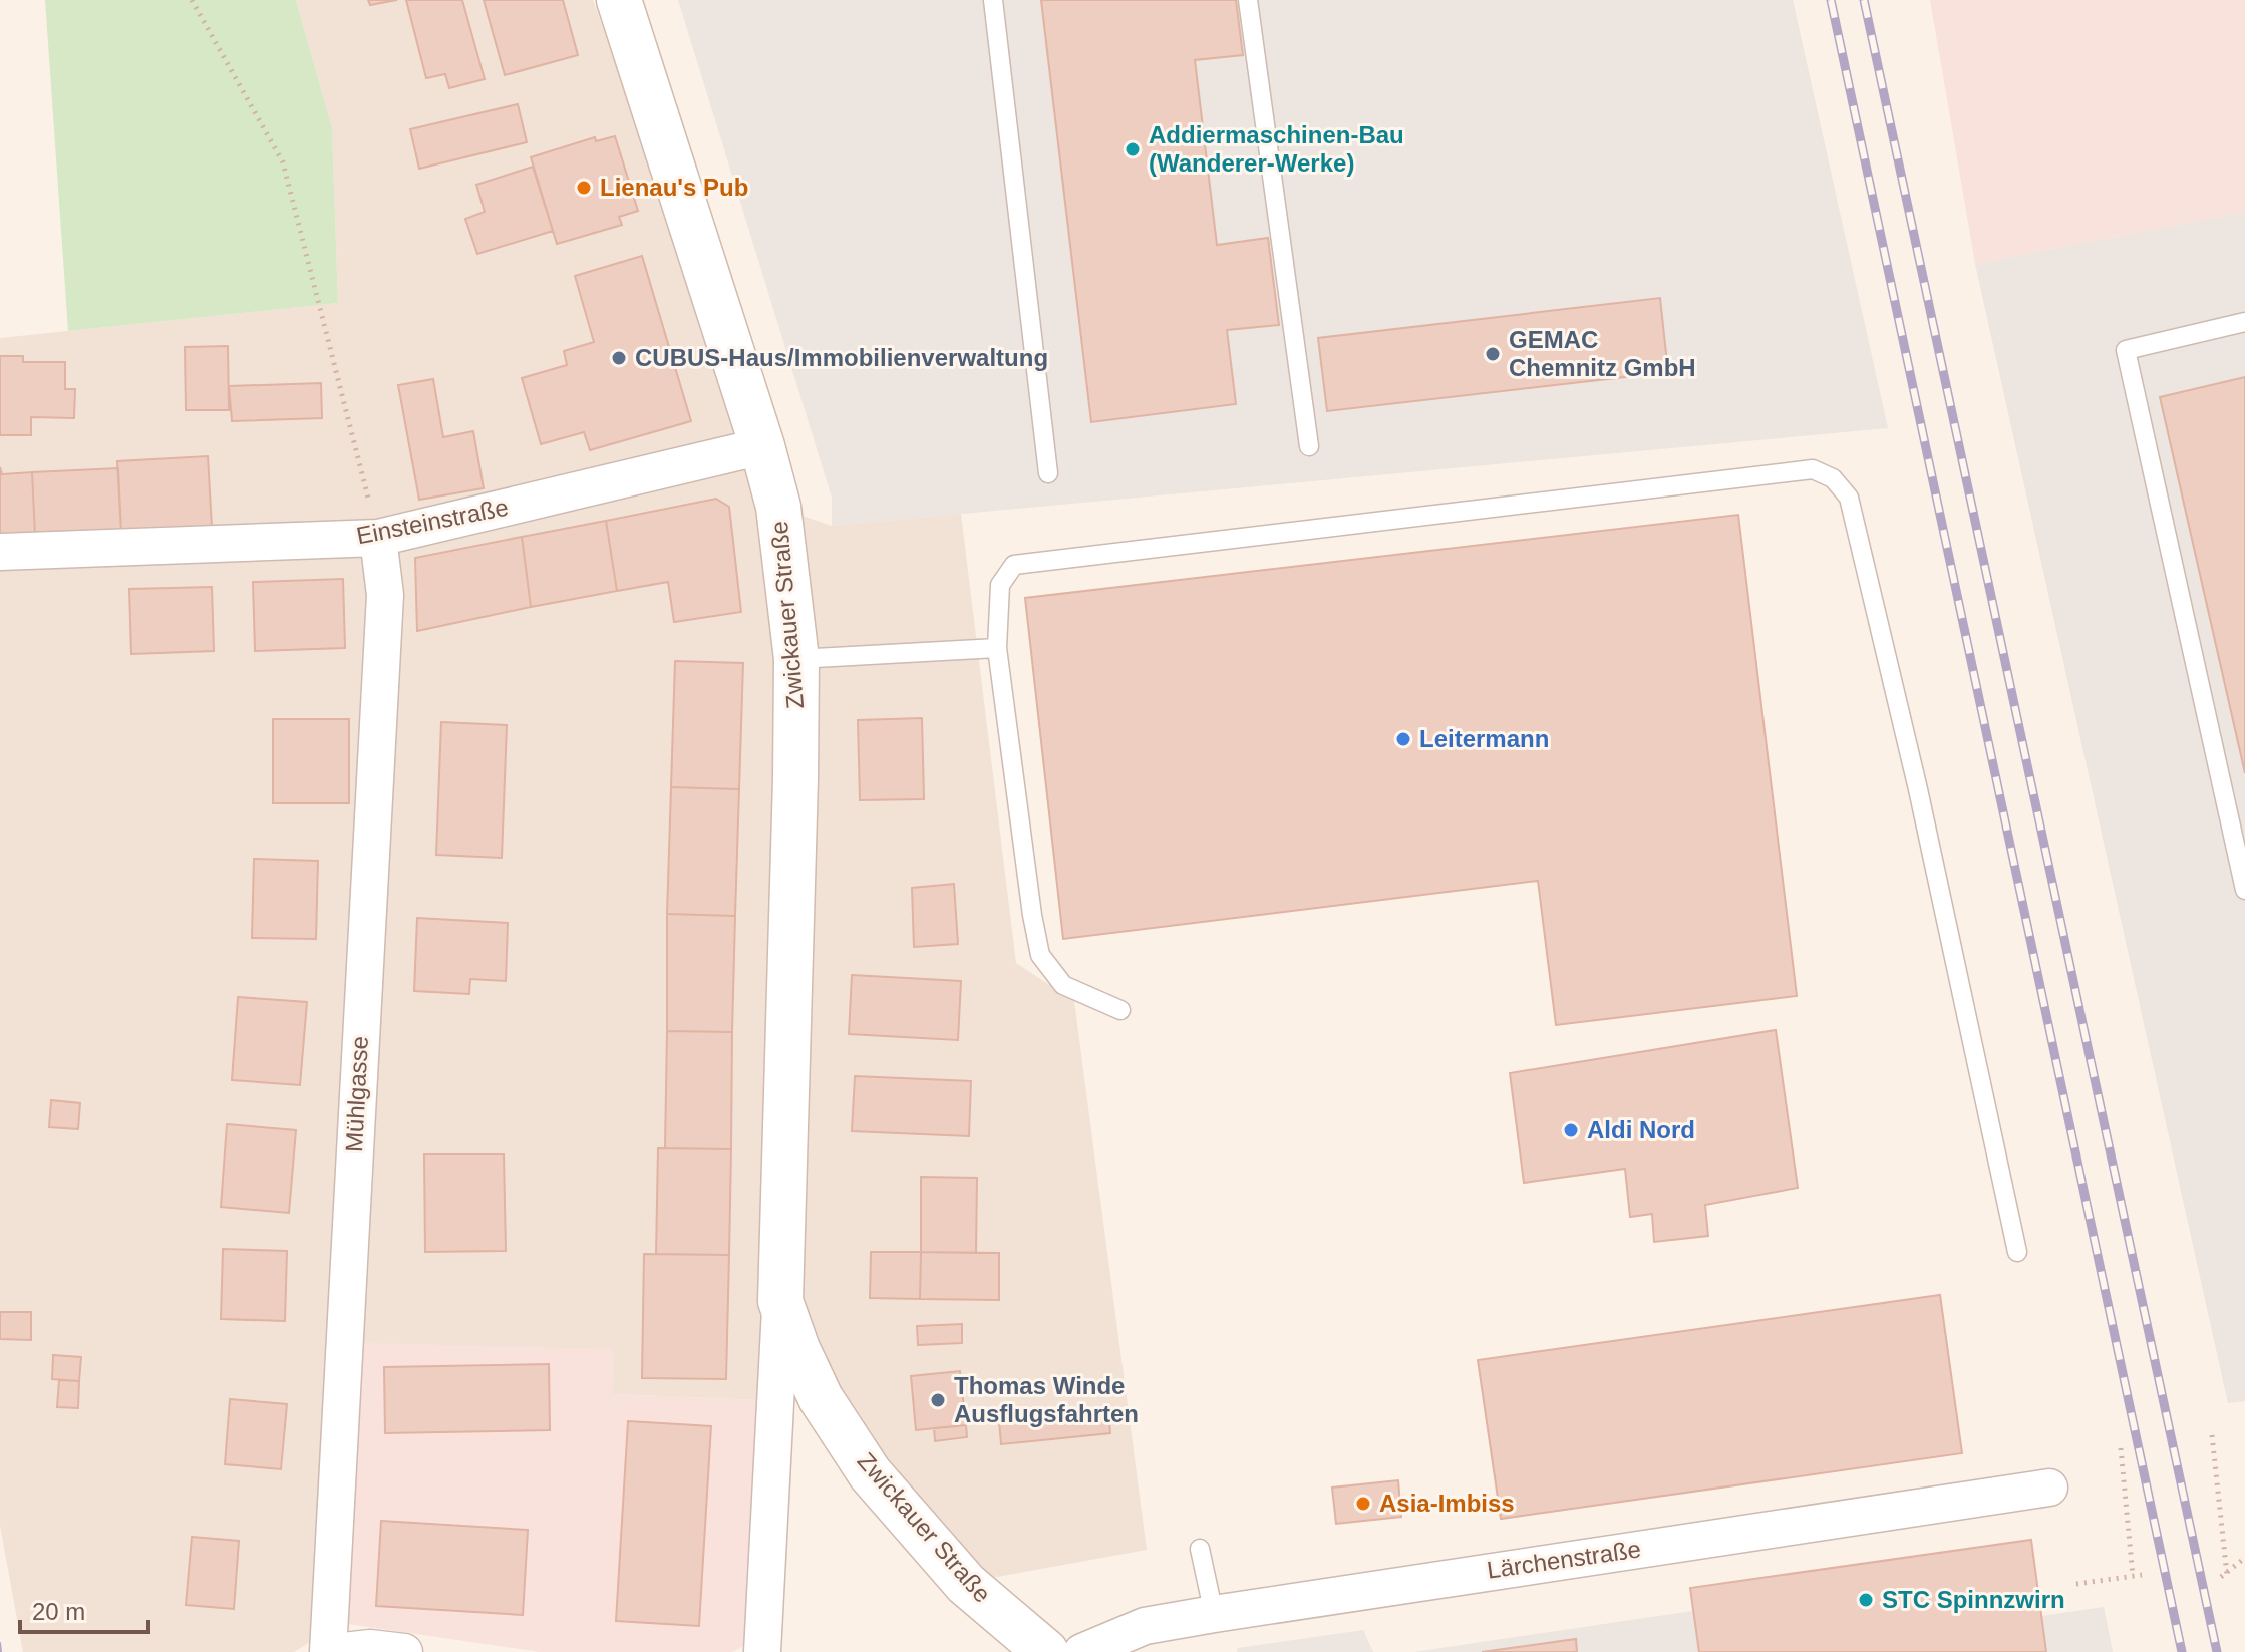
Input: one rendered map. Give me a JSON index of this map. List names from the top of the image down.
{
  "streets": {
    "main road": ["Zwickauer Straße"],
    "street": ["Einsteinstraße", "Mühlgasse", "Lärchenstraße"]
  },
  "crossings": [
    ["Einsteinstraße", "Zwickauer Straße"],
    ["Einsteinstraße", "Mühlgasse"]
  ],
  "places": [
    "Addiermaschinen-Bau (Wanderer-Werke)",
    "Lienau's Pub",
    "GEMAC Chemnitz GmbH",
    "CUBUS-Haus/Immobilienverwaltung",
    "Leitermann",
    "Aldi Nord",
    "Thomas Winde Ausflugsfahrten",
    "Asia-Imbiss",
    "STC Spinnzwirn"
  ],
  "scale_bar": "20 m"
}
